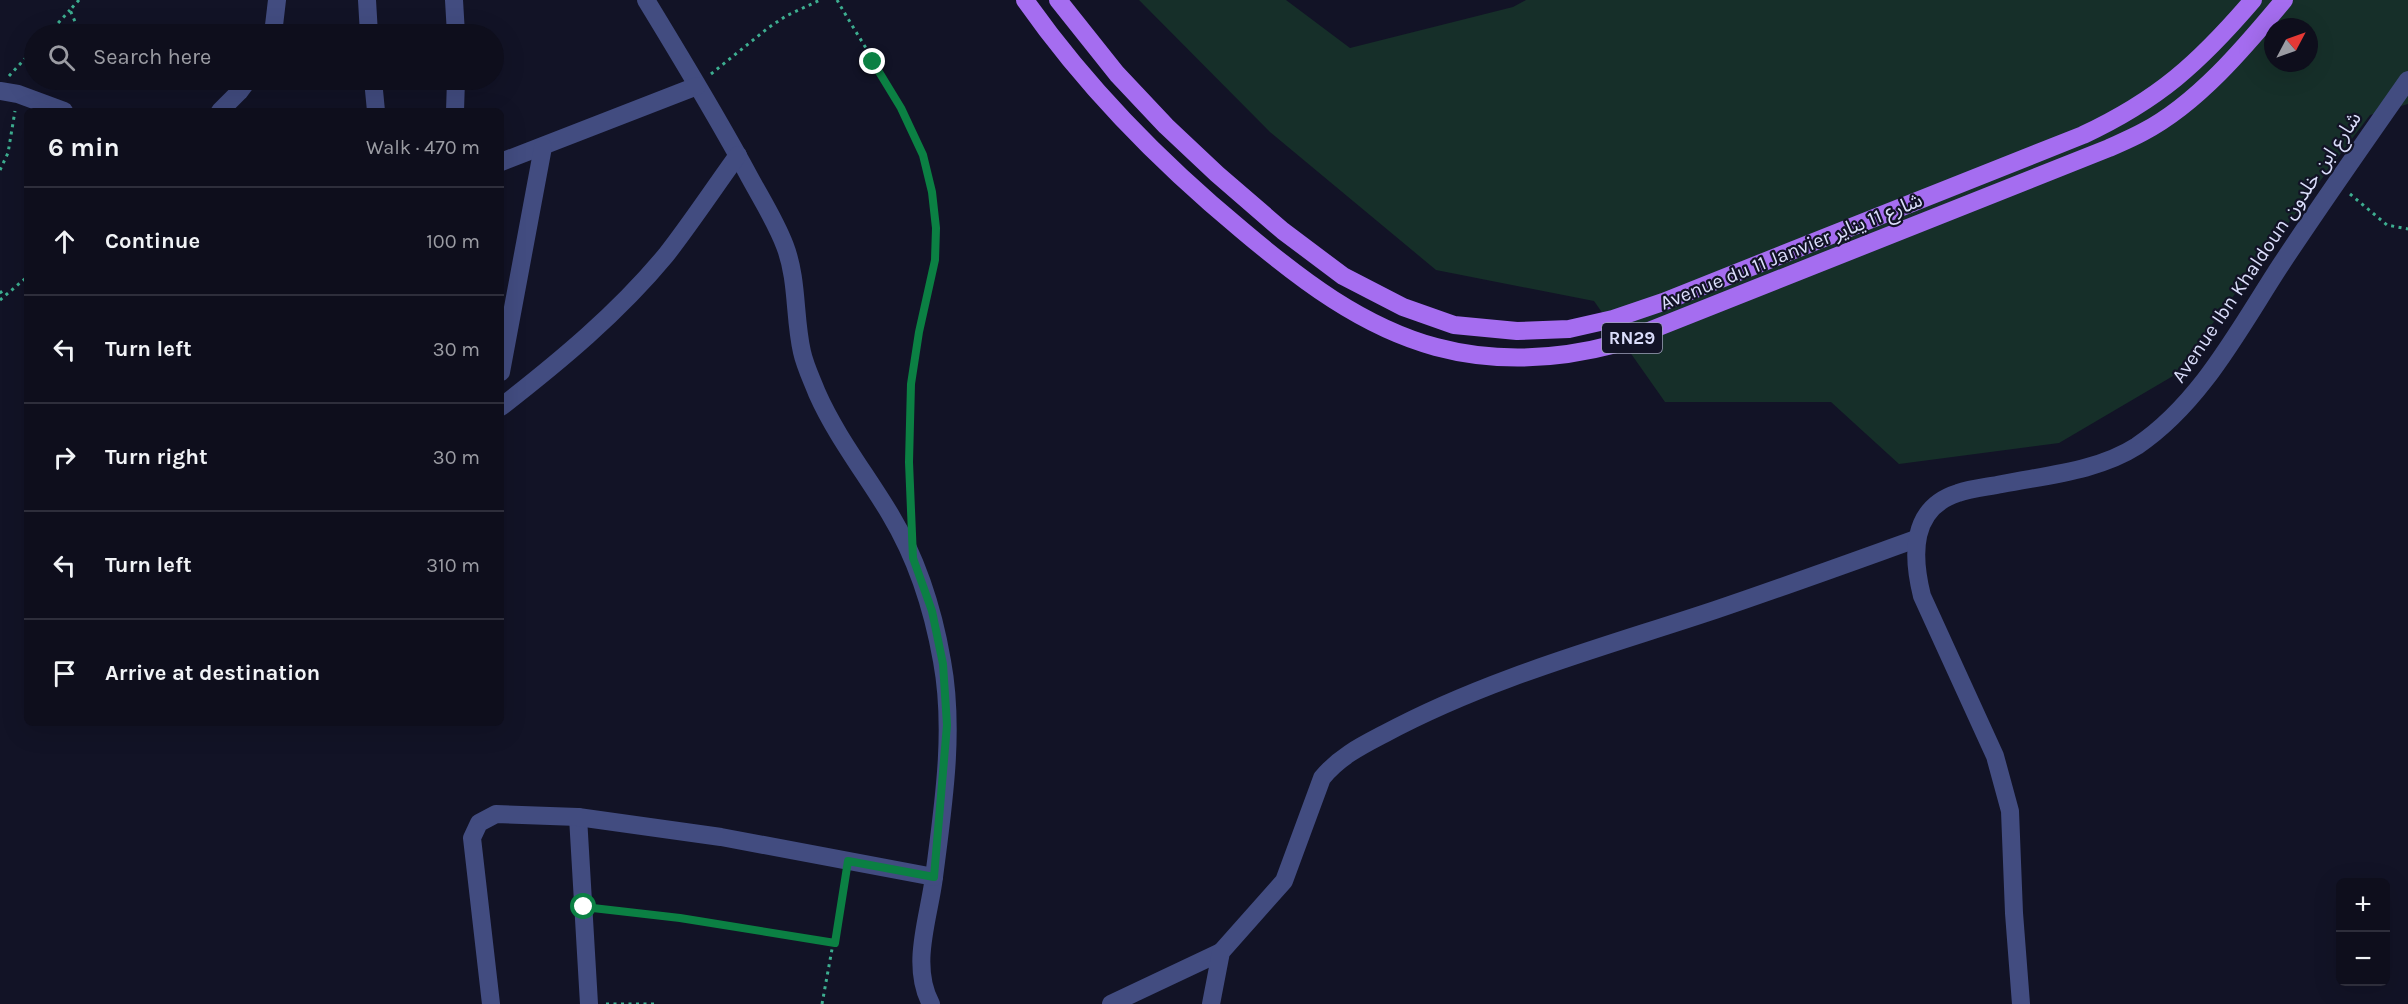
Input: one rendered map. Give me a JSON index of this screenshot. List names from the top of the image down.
{
  "streets": {
    "main road": ["Avenue du 11 Janvier شارع 11 يناير", "RN29"],
    "street": ["Avenue Ibn Khaldoun شارع ابن خلدون"]
  },
  "north": "top right",
  "page": {
    "search": "Search here",
    "heading": ["6 min", "Walk · 470 m"],
    "list": [
      ["Continue", "100 m"],
      ["Turn left", "30 m"],
      ["Turn right", "30 m"],
      ["Turn left", "310 m"],
      "Arrive at destination"
    ],
    "map_buttons": ["+", "−"]
  }
}
